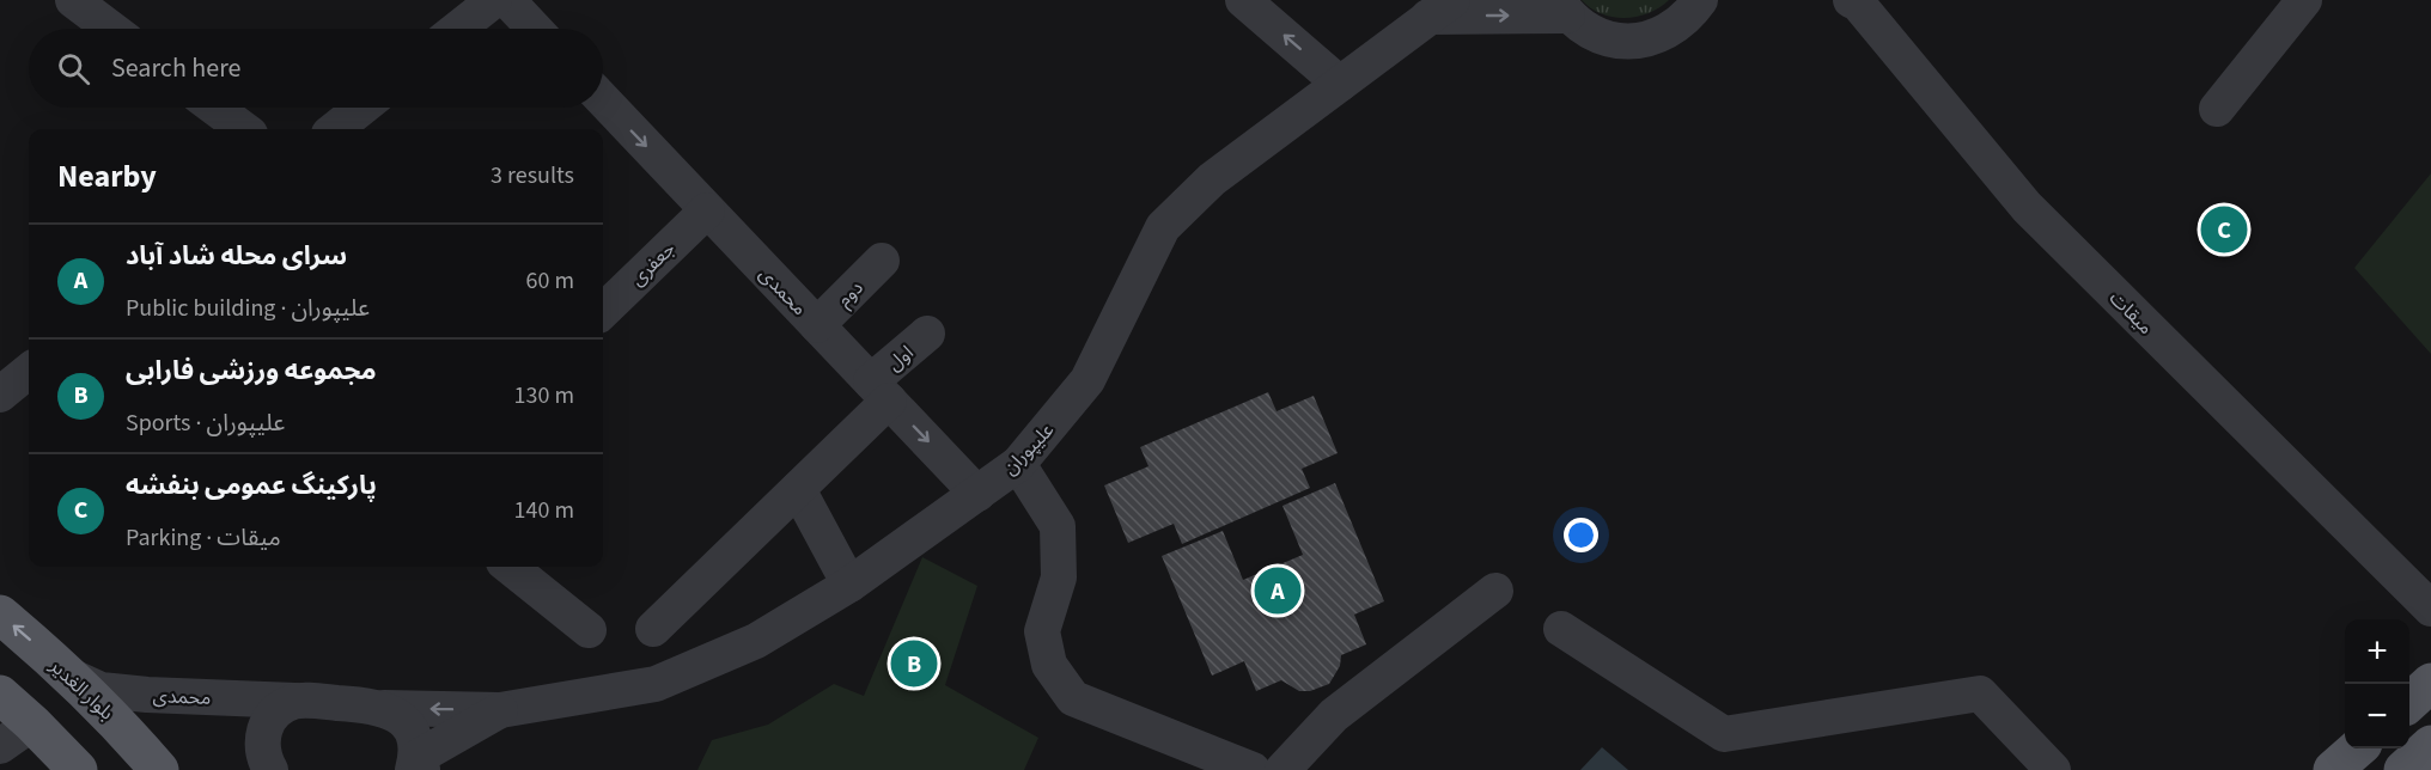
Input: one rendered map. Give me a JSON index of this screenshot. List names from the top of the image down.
{
  "streets": {
    "main road": ["بلوار الغدیر"],
    "street": [
      "جعفری",
      "محمدی",
      "دوم",
      "میقات",
      "اول",
      "علیپوران"
    ]
  },
  "crossings": [
    ["جعفری", "محمدی"],
    ["محمدی", "دوم"],
    ["محمدی", "اول"],
    ["محمدی", "علیپوران"],
    ["محمدی", "بلوار الغدیر"]
  ],
  "page": {
    "search": "Search here",
    "heading": ["Nearby", "3 results"],
    "pins": ["C", "A", "B"],
    "list": [
      {
        "mark": "A",
        "name": "سرای محله شاد آباد",
        "note": "Public building · علیپوران",
        "value": "60 m"
      },
      {
        "mark": "B",
        "name": "مجموعه ورزشی فارابی",
        "note": "Sports · علیپوران",
        "value": "130 m"
      },
      {
        "mark": "C",
        "name": "پارکینگ عمومی بنفشه",
        "note": "Parking · میقات",
        "value": "140 m"
      }
    ],
    "map_buttons": ["+", "−"]
  }
}
